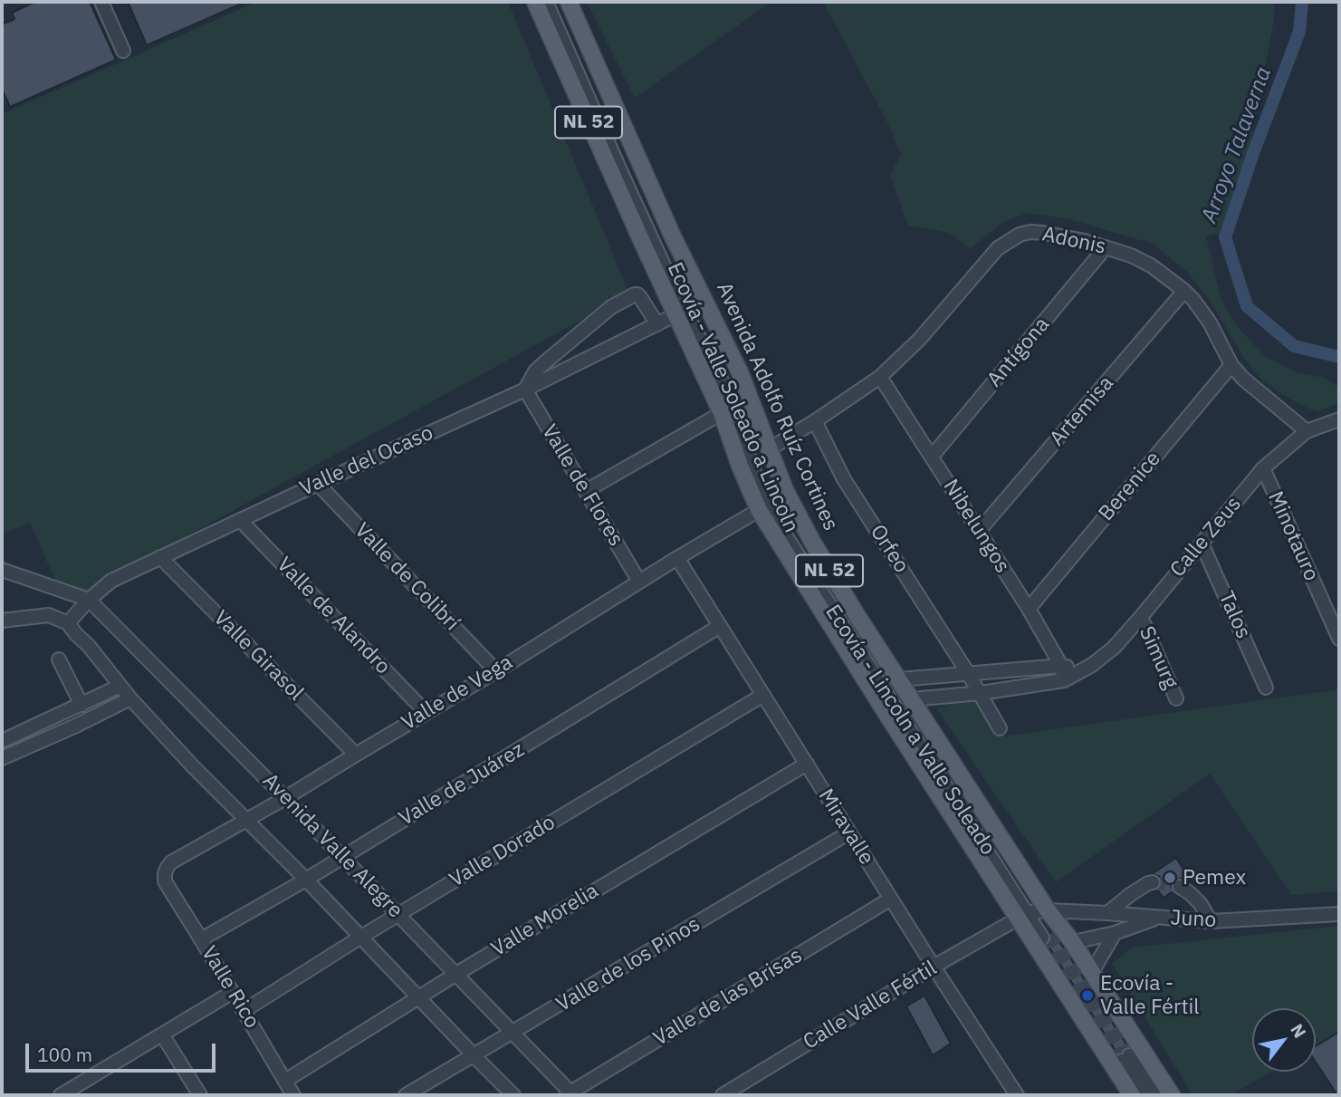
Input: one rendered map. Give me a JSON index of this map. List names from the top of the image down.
{
  "streets": {
    "main road": ["NL 52", "Avenida Adolfo Ruíz Cortines"],
    "street": [
      "Adonis",
      "Antígona",
      "Ecovía - Valle Soleado a Lincoln",
      "Artemisa",
      "Valle del Ocaso",
      "Valle de Flores",
      "Berenice",
      "Nibelungos",
      "Minotauro",
      "Calle Zeus",
      "Orfeo",
      "Valle de Colibrí",
      "Talos",
      "Valle de Alandro",
      "Valle Girasol",
      "Simurg",
      "Valle de Vega",
      "Ecovía - Lincoln a Valle Soleado",
      "Valle de Juárez",
      "Miravalle",
      "Avenida Valle Alegre",
      "Valle Dorado",
      "Juno",
      "Valle Morelia",
      "Valle de los Pinos",
      "Valle Rico",
      "Valle de las Brisas",
      "Calle Valle Fértil"
    ]
  },
  "crossings": [
    ["Adonis", "Antígona"],
    ["Adonis", "Avenida Adolfo Ruíz Cortines"],
    ["Adonis", "Artemisa"],
    ["Adonis", "Berenice"],
    ["Adonis", "Nibelungos"],
    ["Adonis", "Calle Zeus"],
    ["Adonis", "Orfeo"],
    ["Antígona", "Nibelungos"],
    ["Ecovía - Valle Soleado a Lincoln", "Avenida Adolfo Ruíz Cortines"],
    ["Ecovía - Valle Soleado a Lincoln", "Ecovía - Lincoln a Valle Soleado"],
    ["Ecovía - Valle Soleado a Lincoln", "Juno"],
    ["Ecovía - Valle Soleado a Lincoln", "Calle Valle Fértil"],
    ["Avenida Adolfo Ruíz Cortines", "Valle del Ocaso"],
    ["Avenida Adolfo Ruíz Cortines", "Calle Zeus"],
    ["Avenida Adolfo Ruíz Cortines", "Valle de Vega"],
    ["Avenida Adolfo Ruíz Cortines", "Ecovía - Lincoln a Valle Soleado"],
    ["Avenida Adolfo Ruíz Cortines", "Juno"],
    ["Avenida Adolfo Ruíz Cortines", "Calle Valle Fértil"],
    ["Artemisa", "Nibelungos"],
    ["Valle del Ocaso", "Valle de Flores"],
    ["Valle del Ocaso", "Valle de Colibrí"],
    ["Valle del Ocaso", "Valle de Alandro"],
    ["Valle del Ocaso", "Valle Girasol"],
    ["Valle del Ocaso", "Avenida Valle Alegre"],
    ["Valle de Flores", "Valle de Vega"],
    ["Berenice", "Nibelungos"],
    ["Nibelungos", "Calle Zeus"],
    ["Minotauro", "Calle Zeus"],
    ["Calle Zeus", "Orfeo"],
    ["Calle Zeus", "Talos"],
    ["Calle Zeus", "Simurg"],
    ["Valle de Colibrí", "Valle de Vega"],
    ["Valle de Alandro", "Valle de Vega"],
    ["Valle Girasol", "Valle de Vega"],
    ["Valle de Vega", "Miravalle"],
    ["Valle de Vega", "Avenida Valle Alegre"],
    ["Valle de Vega", "Valle Rico"],
    ["Ecovía - Lincoln a Valle Soleado", "Juno"],
    ["Ecovía - Lincoln a Valle Soleado", "Calle Valle Fértil"],
    ["Valle de Juárez", "Miravalle"],
    ["Valle de Juárez", "Avenida Valle Alegre"],
    ["Valle de Juárez", "Valle Rico"],
    ["Miravalle", "Valle Dorado"],
    ["Miravalle", "Valle Morelia"],
    ["Miravalle", "Valle de los Pinos"],
    ["Miravalle", "Valle de las Brisas"],
    ["Miravalle", "Calle Valle Fértil"],
    ["Avenida Valle Alegre", "Valle Dorado"],
    ["Avenida Valle Alegre", "Valle Morelia"],
    ["Avenida Valle Alegre", "Valle de los Pinos"],
    ["Avenida Valle Alegre", "Valle de las Brisas"],
    ["Valle Dorado", "Valle Rico"],
    ["Juno", "Calle Valle Fértil"],
    ["Valle Morelia", "Valle Rico"]
  ],
  "water": ["Arroyo Talaverna"],
  "places": ["Pemex", "Ecovía - Valle Fértil"],
  "scale_bar": "100 m",
  "north": "top right"
}
